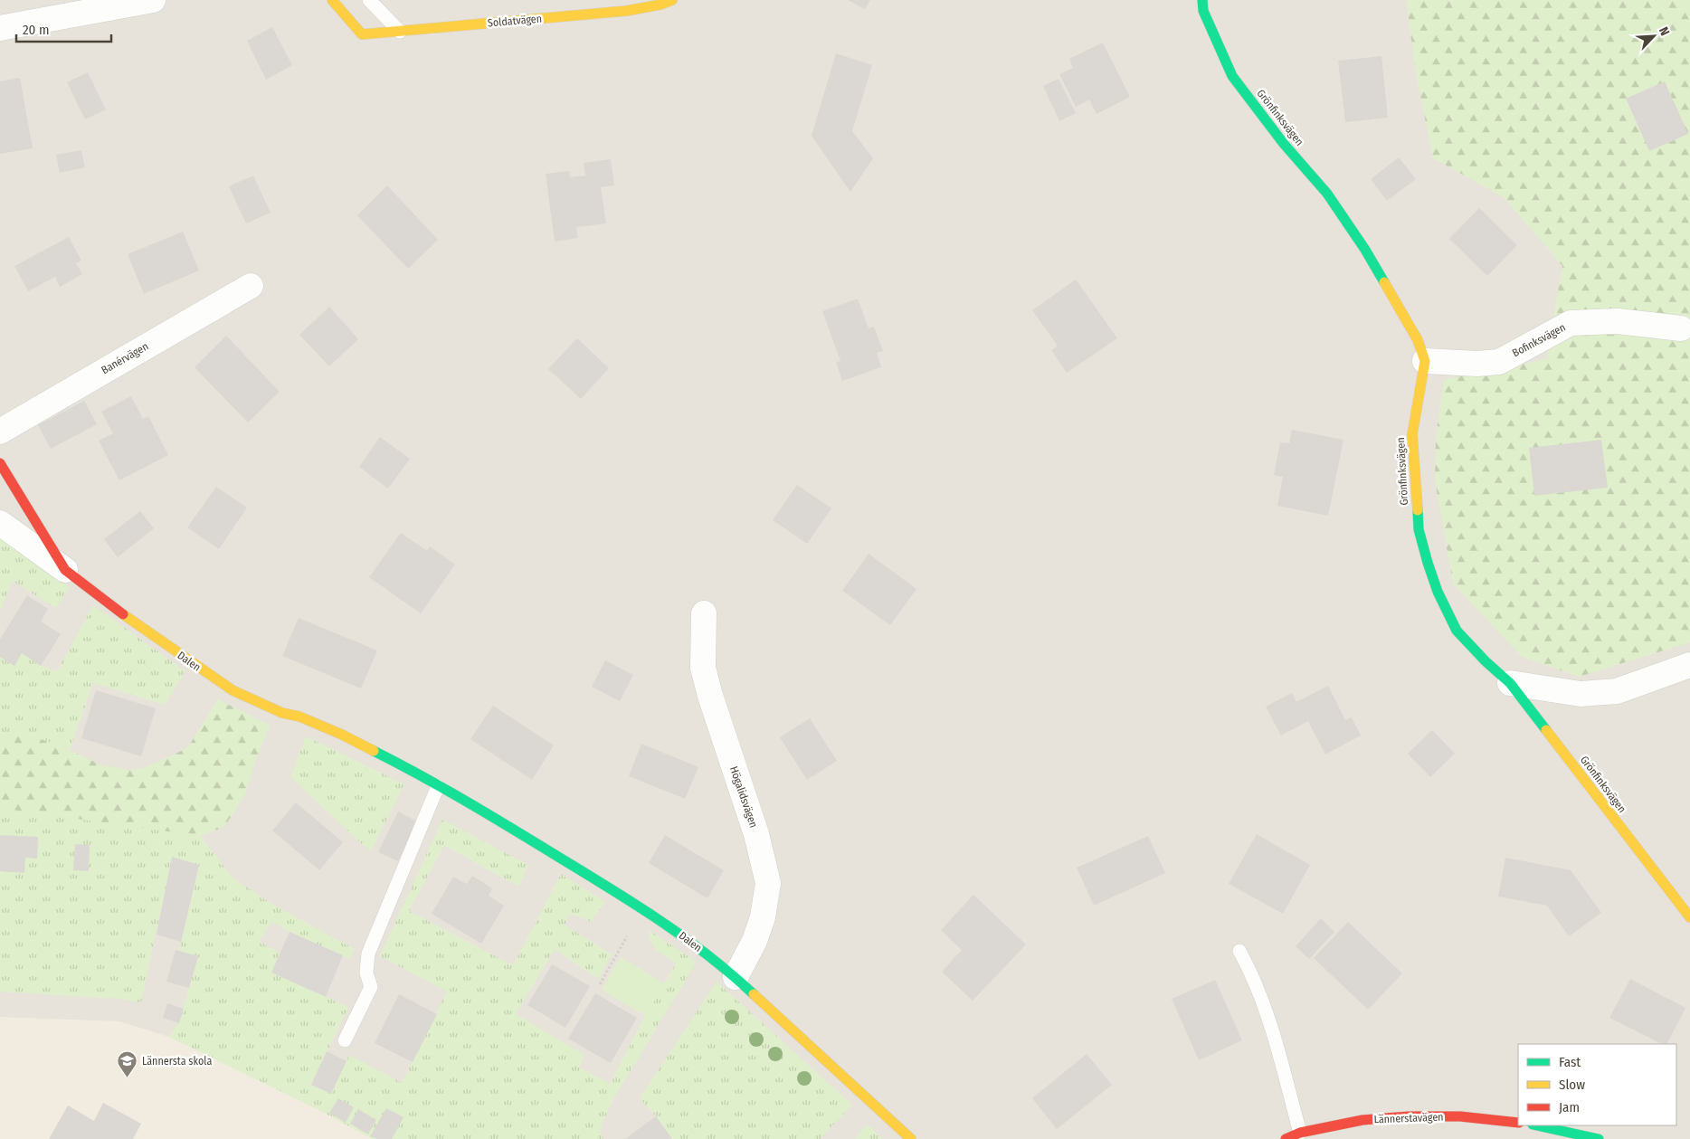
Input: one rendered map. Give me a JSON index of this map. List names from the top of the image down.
{
  "streets": {
    "street": [
      "Soldatvägen",
      "Grönfinksvägen",
      "Bofinksvägen",
      "Banérvägen",
      "Dalen",
      "Högalidsvägen",
      "Lännerstavägen"
    ]
  },
  "crossings": [
    ["Grönfinksvägen", "Bofinksvägen"],
    ["Dalen", "Högalidsvägen"]
  ],
  "places": {
    "school or university": ["Lännersta skola"]
  },
  "legend": ["Fast", "Slow", "Jam"],
  "scale_bar": "20 m",
  "north": "top right"
}
